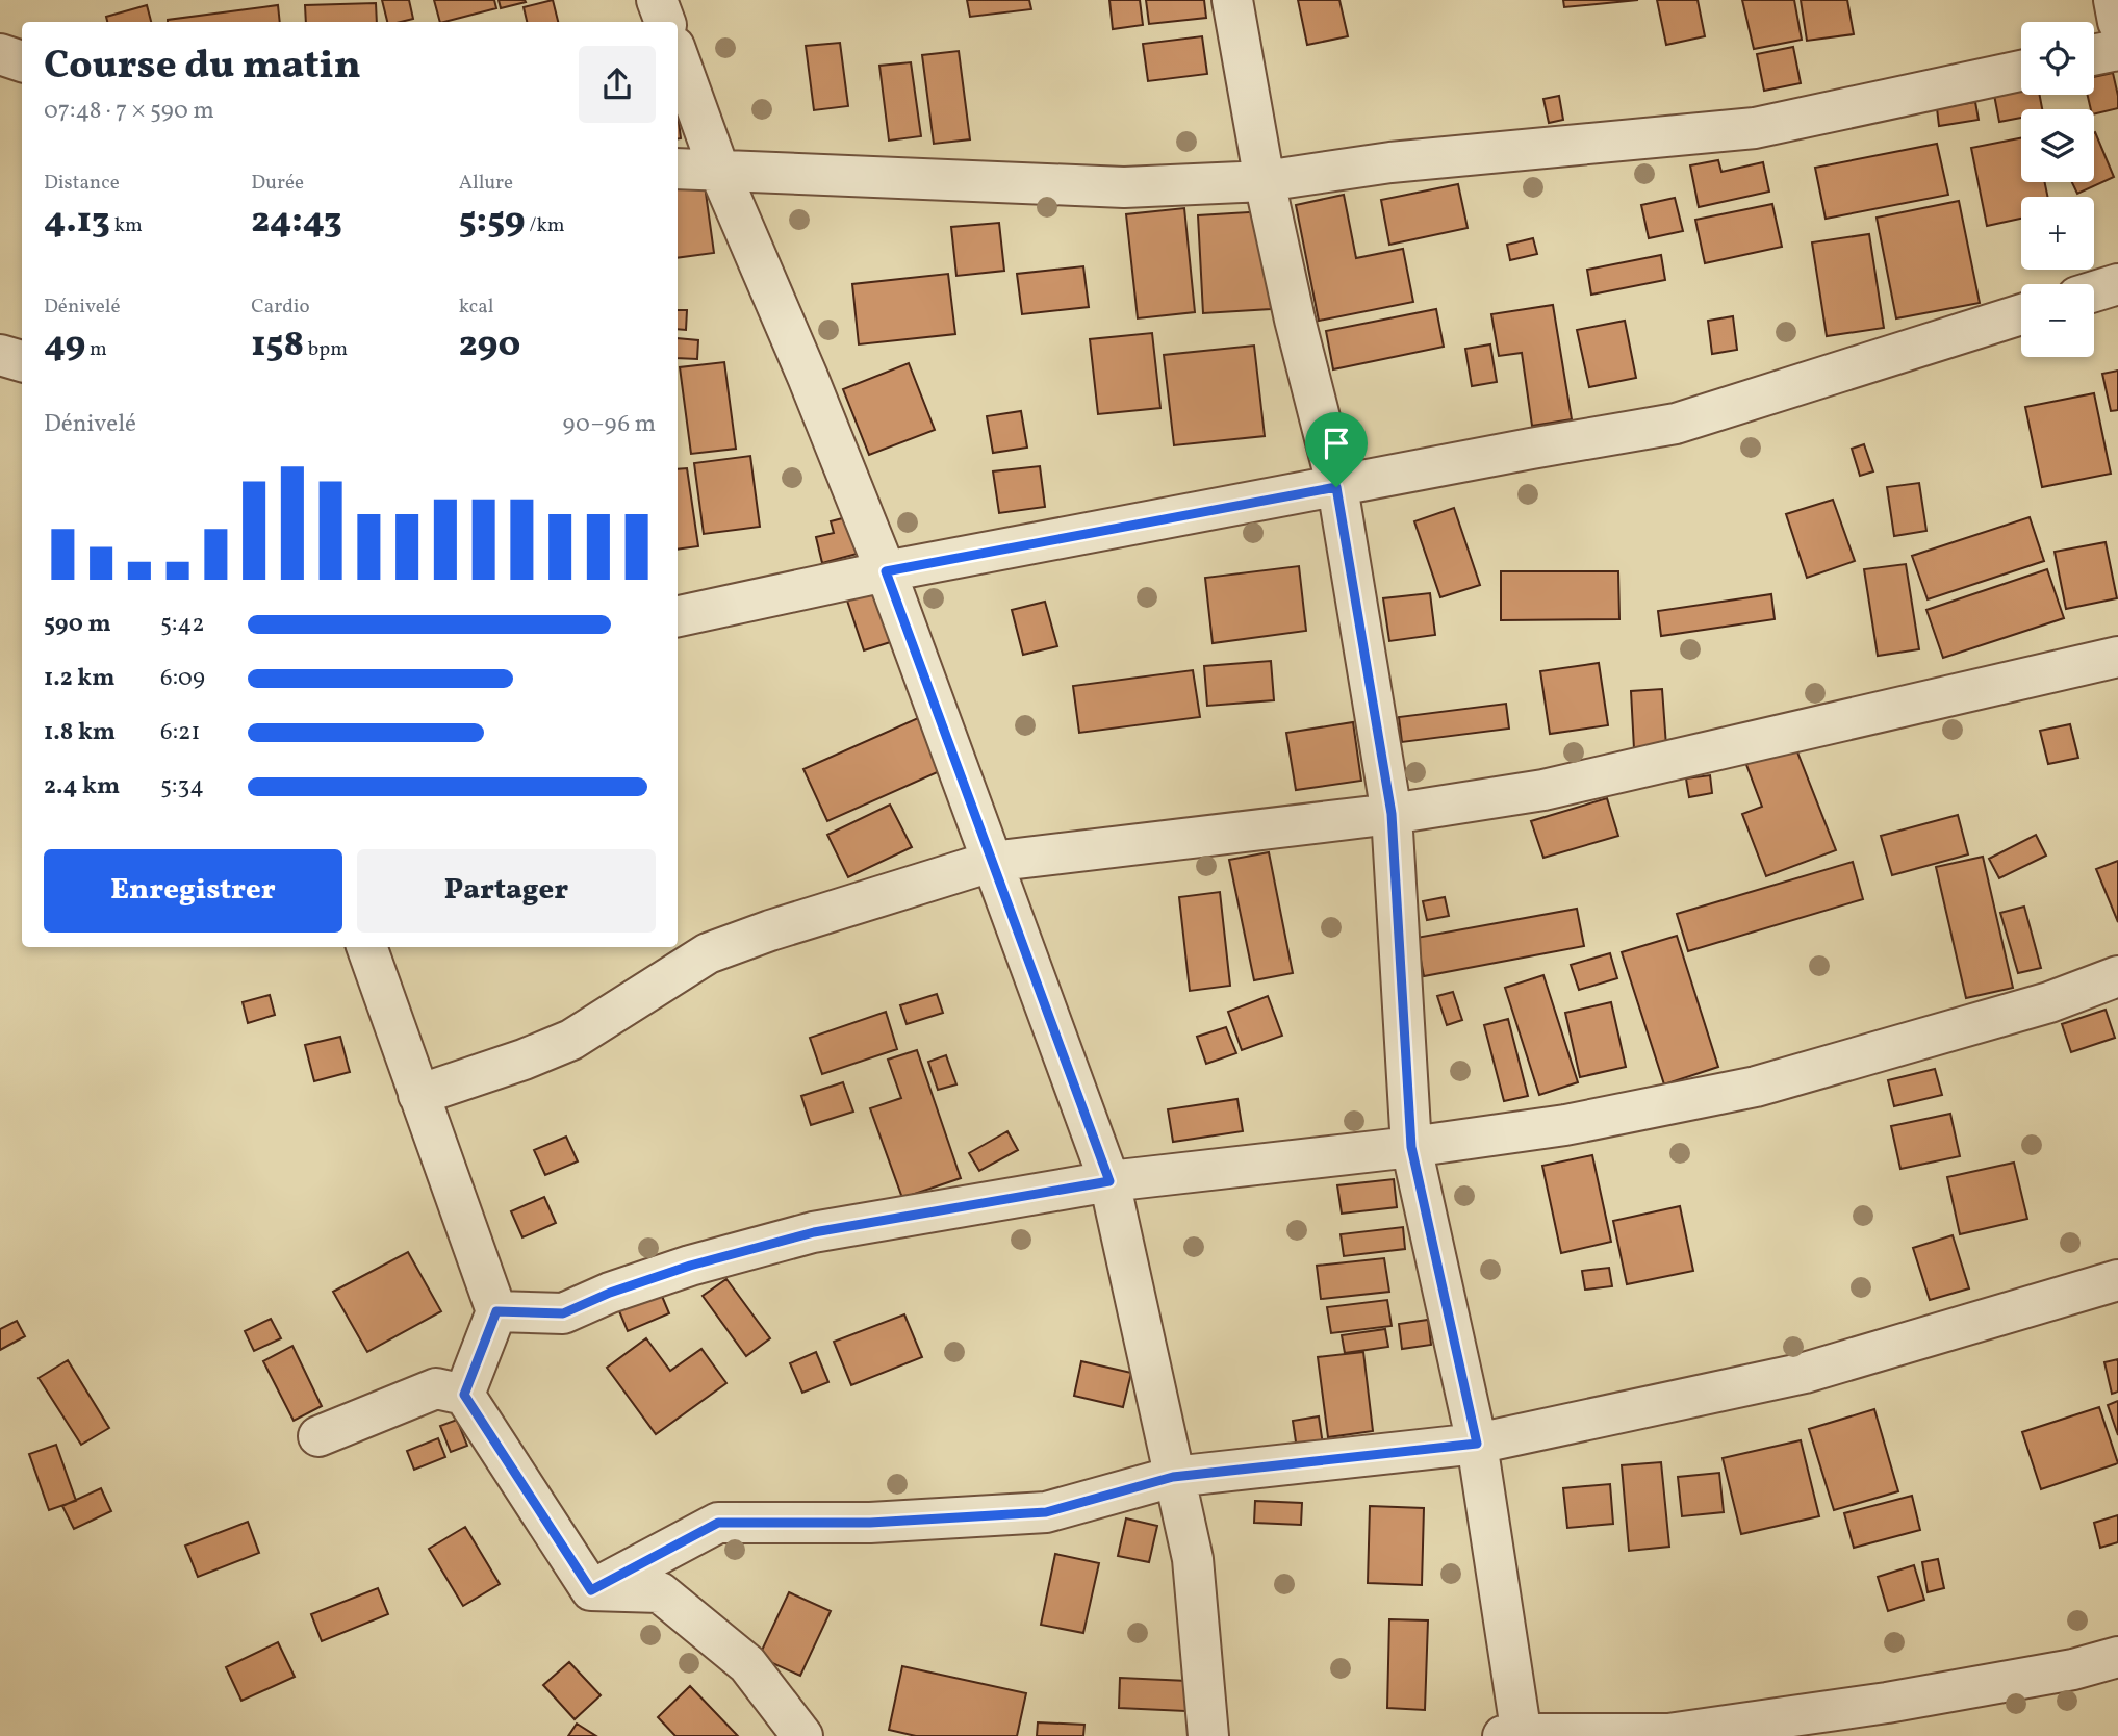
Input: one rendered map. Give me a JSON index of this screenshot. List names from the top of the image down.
{
  "page": {
    "map_buttons": ["+", "−"],
    "heading": ["Course du matin", "07:48 · 7 × 590 m"],
    "stats": [
      ["Distance", "4.13 km"],
      ["Durée", "24:43"],
      ["Allure", "5:59 /km"],
      ["Dénivelé", "49 m"],
      ["Cardio", "158 bpm"],
      ["kcal", "290"]
    ],
    "chart": ["Dénivelé", "90–96 m"],
    "list": [
      {
        "name": "590 m",
        "note": "5:42"
      },
      {
        "name": "1.2 km",
        "note": "6:09"
      },
      {
        "name": "1.8 km",
        "note": "6:21"
      },
      {
        "name": "2.4 km",
        "note": "5:34"
      }
    ],
    "buttons": ["Enregistrer", "Partager"]
  }
}
